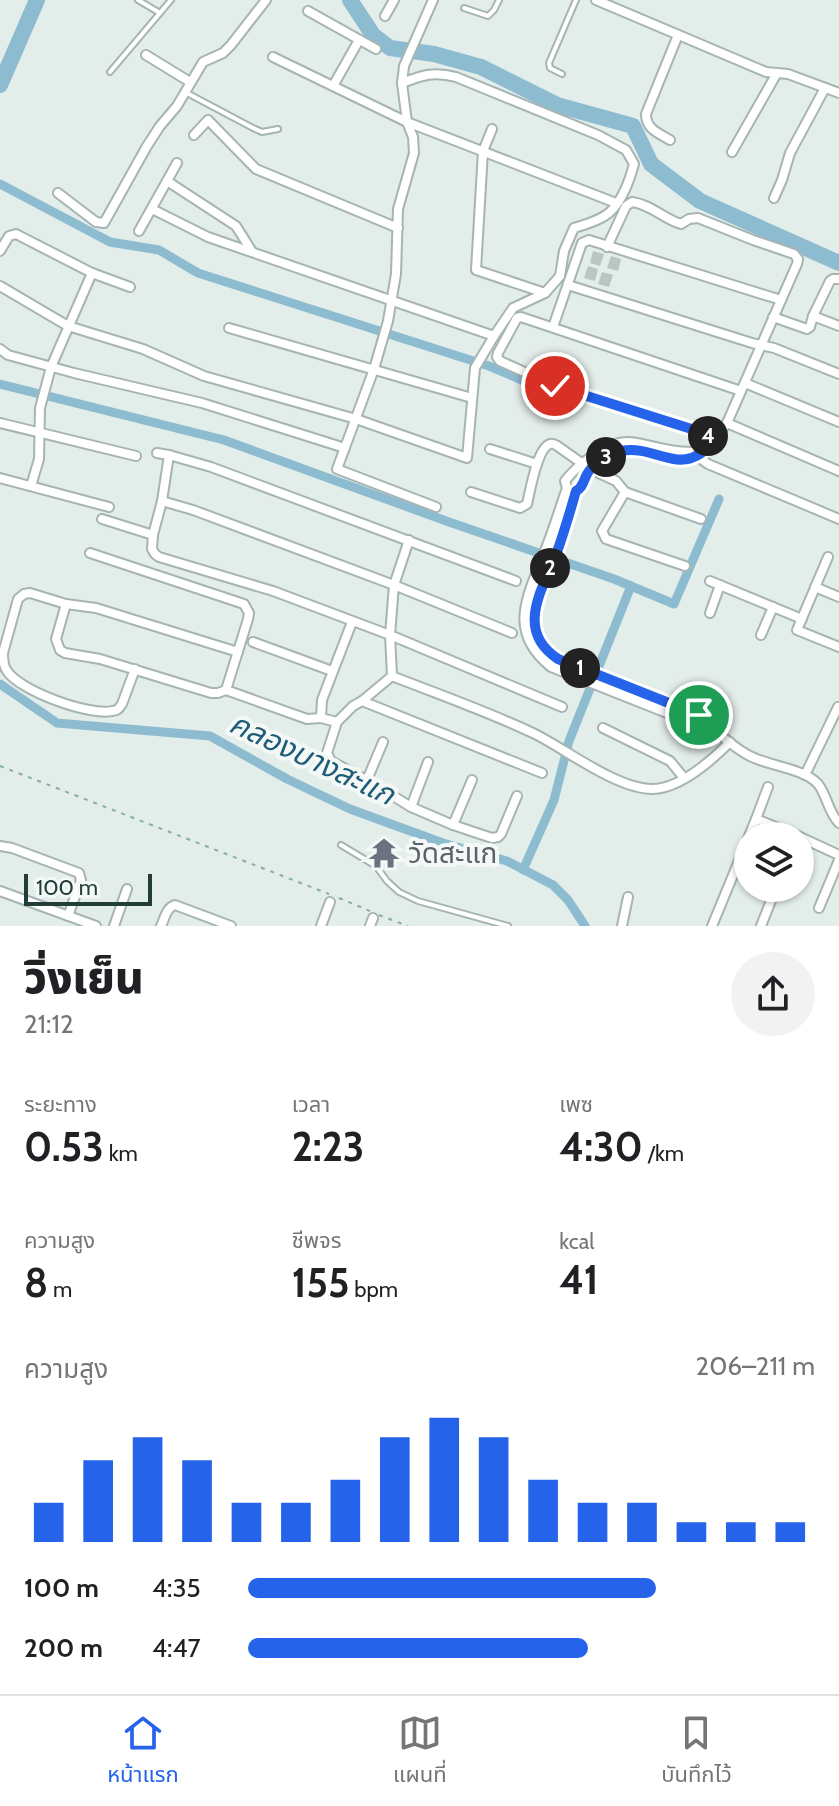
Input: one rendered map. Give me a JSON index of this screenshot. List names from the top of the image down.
{
  "water": ["คลองบางสะแก"],
  "places": {
    "temple": ["วัดสะแก"]
  },
  "scale_bar": "100 m",
  "page": {
    "pins": [
      "4",
      "3",
      "2",
      "1"
    ],
    "scale": "100 m",
    "heading": ["วิ่งเย็น", "21:12"],
    "stats": [
      ["ระยะทาง", "0.53 km"],
      ["เวลา", "2:23"],
      ["เพซ", "4:30 /km"],
      ["ความสูง", "8 m"],
      ["ชีพจร", "155 bpm"],
      ["kcal", "41"]
    ],
    "chart": ["ความสูง", "206–211 m"],
    "list": [
      {
        "name": "100 m",
        "note": "4:35"
      },
      {
        "name": "200 m",
        "note": "4:47"
      }
    ],
    "tabs": ["หน้าแรก", "แผนที่", "บันทึกไว้"]
  }
}
